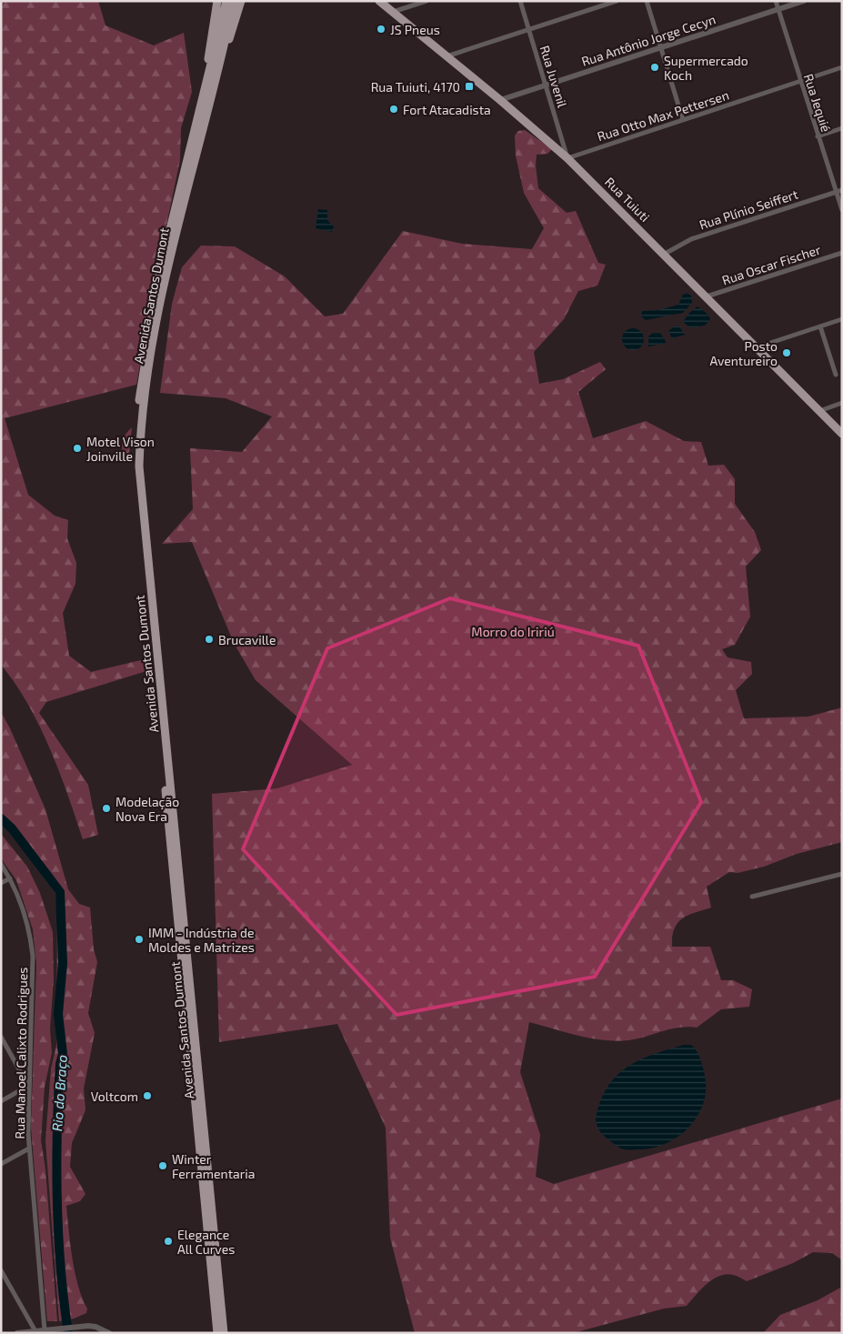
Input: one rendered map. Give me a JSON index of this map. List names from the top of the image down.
{
  "streets": {
    "main road": ["Rua Tuiuti", "Avenida Santos Dumont"],
    "street": [
      "Rua Antônio Jorge Cecyn",
      "Rua Juvenil",
      "Rua Jequié",
      "Rua Otto Max Pettersen",
      "Rua Plínio Seiffert",
      "Rua Oscar Fischer",
      "Rua Manoel Calixto Rodrigues"
    ]
  },
  "crossings": [
    ["Rua Antônio Jorge Cecyn", "Rua Juvenil"],
    ["Rua Antônio Jorge Cecyn", "Rua Jequié"],
    ["Rua Antônio Jorge Cecyn", "Rua Tuiuti"],
    ["Rua Juvenil", "Rua Otto Max Pettersen"],
    ["Rua Juvenil", "Rua Tuiuti"],
    ["Rua Jequié", "Rua Otto Max Pettersen"],
    ["Rua Jequié", "Rua Plínio Seiffert"],
    ["Rua Otto Max Pettersen", "Rua Tuiuti"],
    ["Rua Tuiuti", "Rua Plínio Seiffert"],
    ["Rua Tuiuti", "Rua Oscar Fischer"]
  ],
  "water": ["Rio do Braço"],
  "parks": ["Morro do Iririú"],
  "places": {
    "other": [
      "JS Pneus",
      "Supermercado Koch",
      "Fort Atacadista",
      "Posto Aventureiro",
      "Motel Vison Joinville",
      "Brucaville",
      "Modelação Nova Era",
      "IMM - Indústria de Moldes e Matrizes",
      "Voltcom",
      "Winter Ferramentaria",
      "Elegance All Curves"
    ],
    "transit": ["Rua Tuiuti, 4170"]
  }
}
